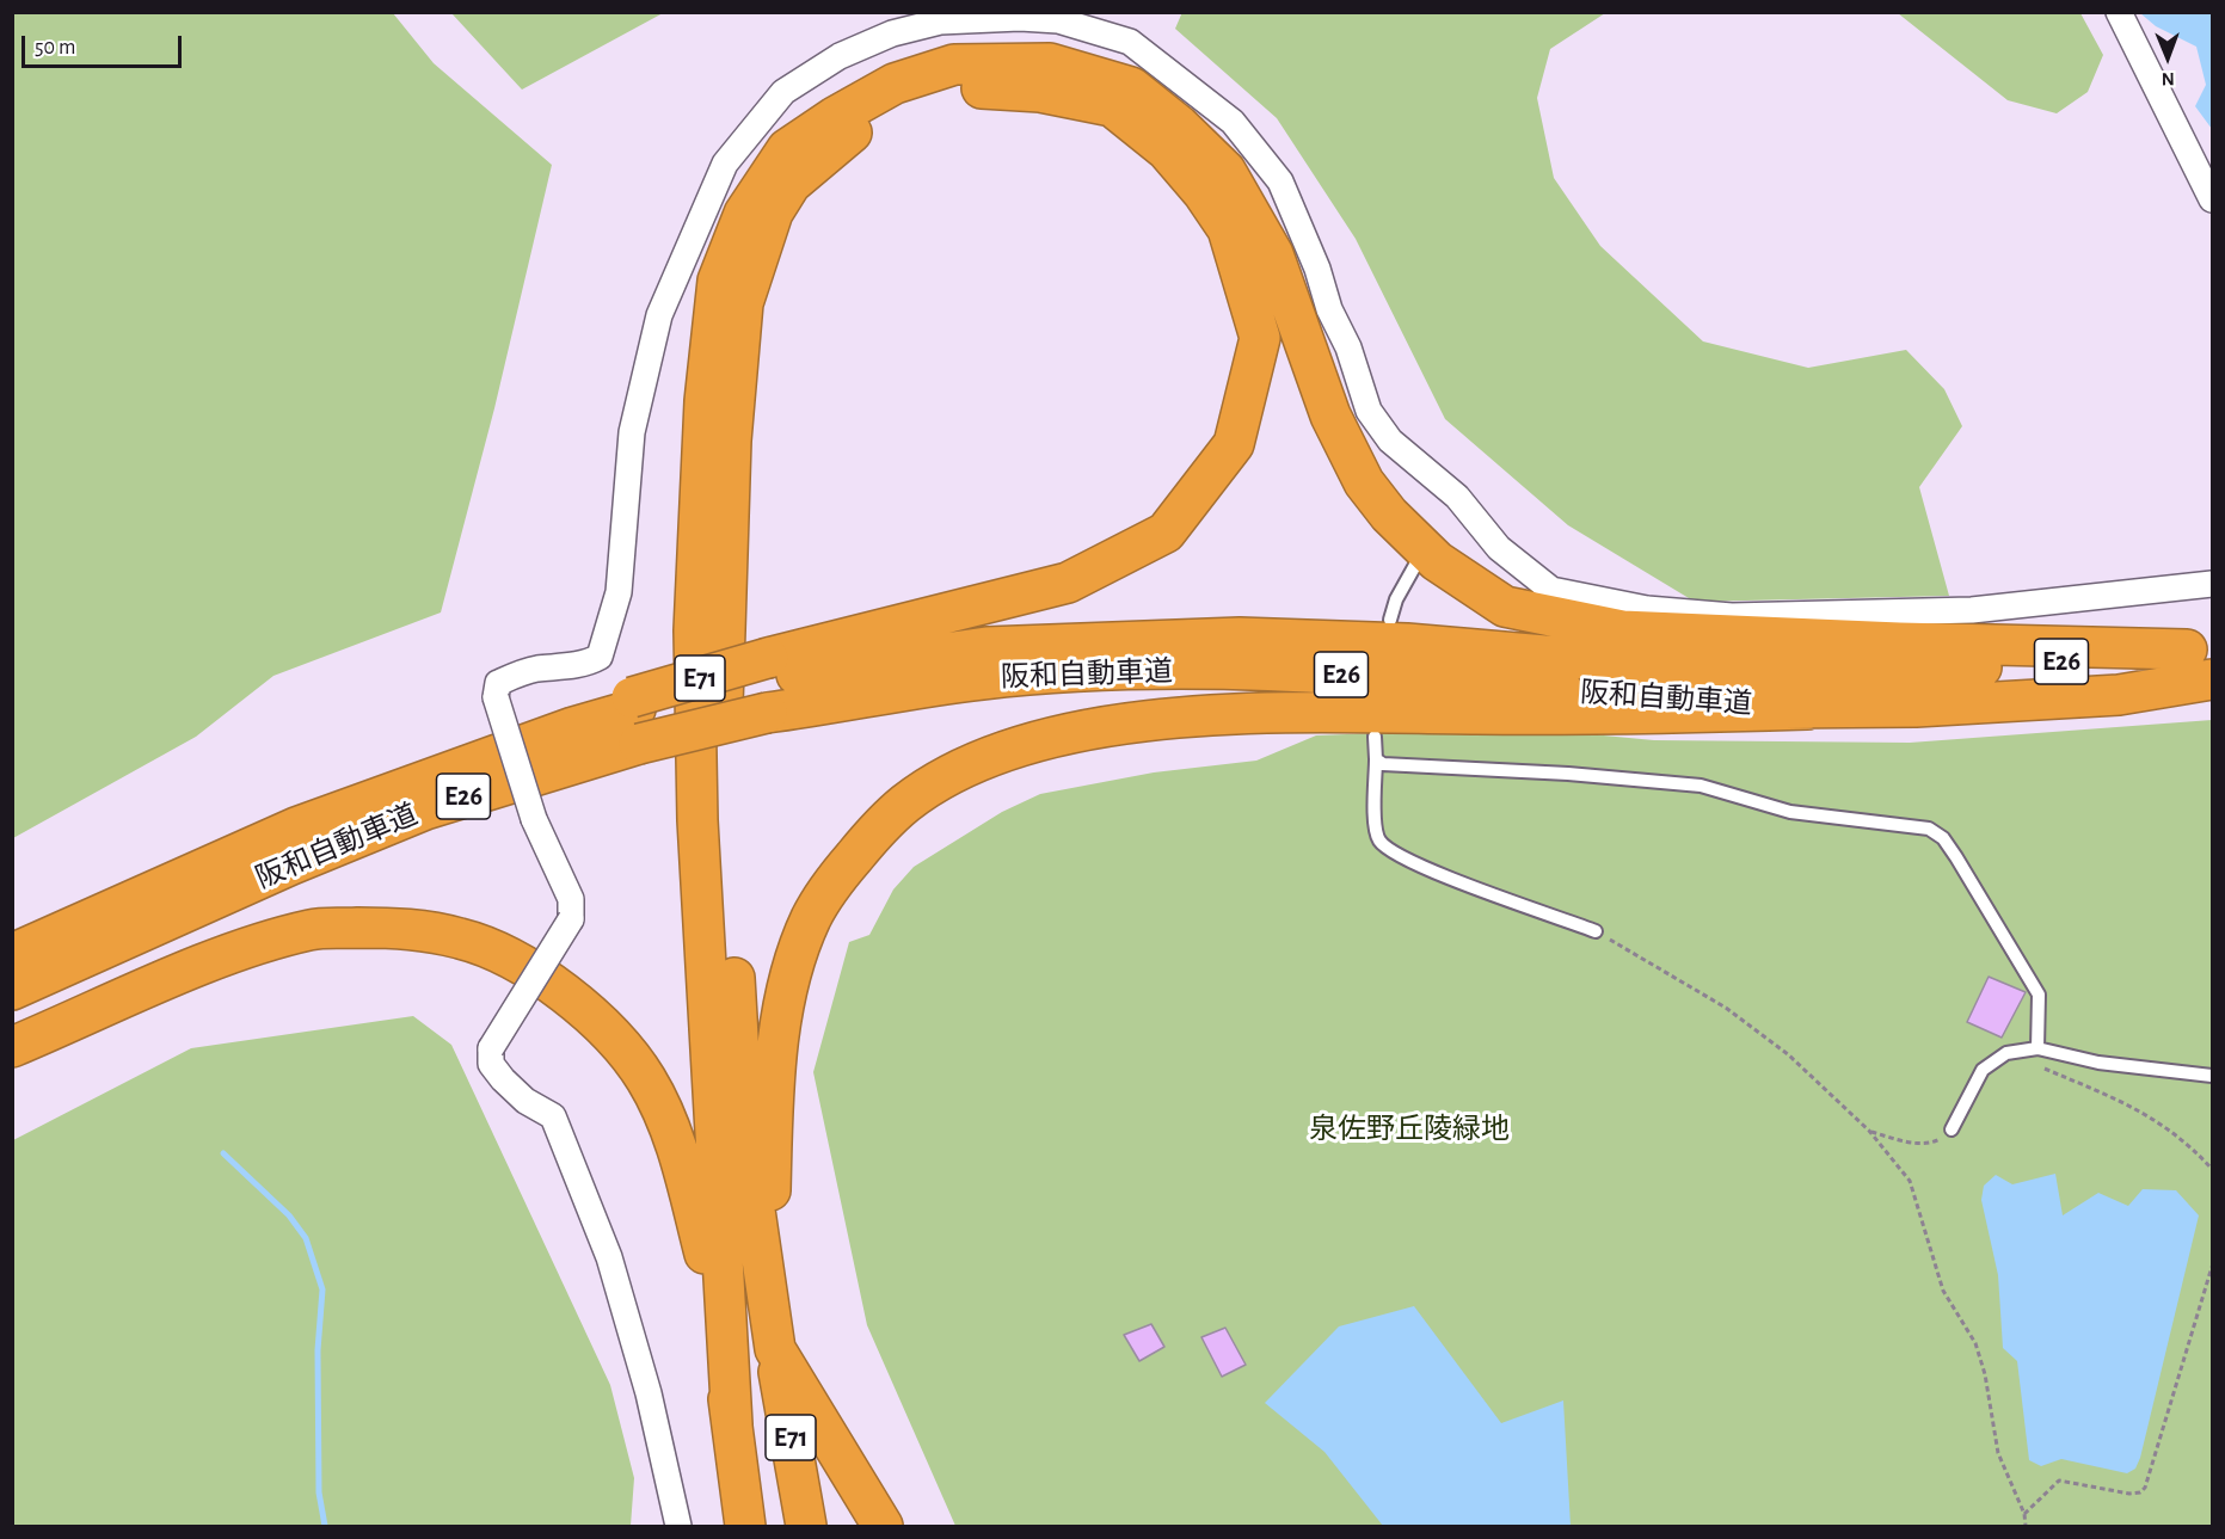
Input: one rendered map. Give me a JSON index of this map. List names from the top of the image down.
{
  "streets": {
    "highway": ["E26", "阪和自動車道", "E71"]
  },
  "crossings": [
    ["阪和自動車道", "E71"]
  ],
  "parks": ["泉佐野丘陵緑地"],
  "scale_bar": "50 m",
  "north": "bottom"
}
